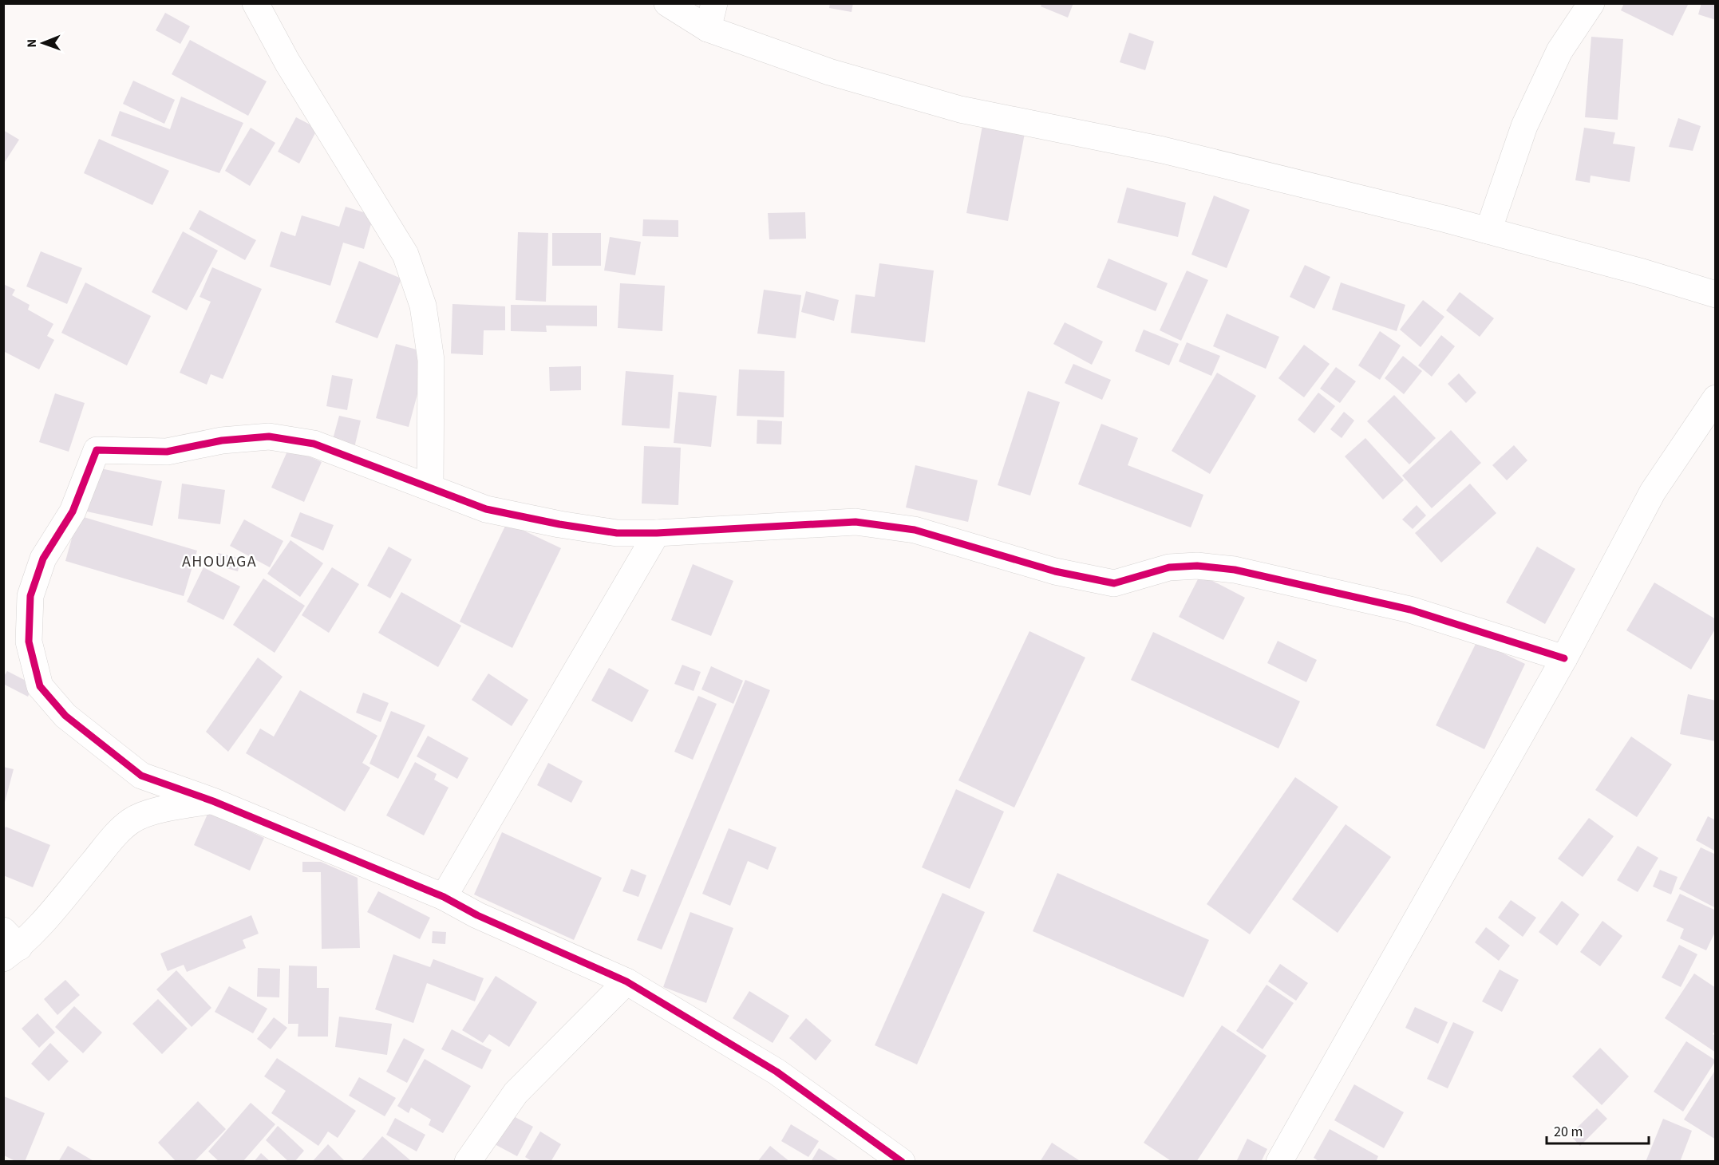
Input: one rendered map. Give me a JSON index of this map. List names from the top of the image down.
{
  "districts": ["AHOUAGA"],
  "scale_bar": "20 m",
  "north": "left"
}
